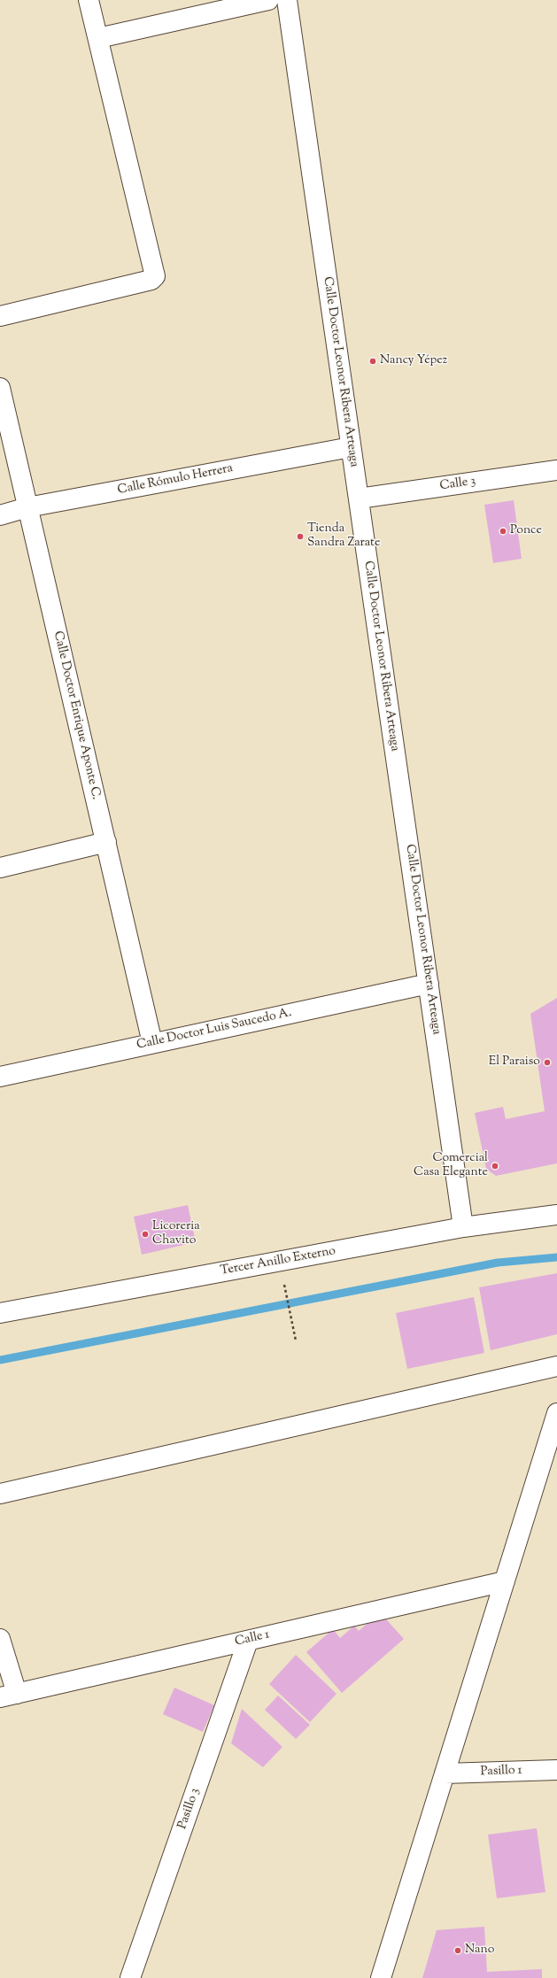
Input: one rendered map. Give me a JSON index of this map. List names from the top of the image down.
{
  "streets": {
    "street": [
      "Calle Doctor Leonor Ribera Arteaga",
      "Calle Rómulo Herrera",
      "Calle 3",
      "Calle Doctor Enrique Aponte C.",
      "Calle Doctor Luis Saucedo A.",
      "Tercer Anillo Externo",
      "Calle 1",
      "Pasillo 1",
      "Pasillo 3"
    ]
  },
  "crossings": [
    ["Calle Doctor Leonor Ribera Arteaga", "Calle Rómulo Herrera"],
    ["Calle Doctor Leonor Ribera Arteaga", "Calle 3"],
    ["Calle Doctor Leonor Ribera Arteaga", "Calle Doctor Luis Saucedo A."],
    ["Calle Doctor Leonor Ribera Arteaga", "Tercer Anillo Externo"],
    ["Calle Rómulo Herrera", "Calle Doctor Enrique Aponte C."],
    ["Calle Doctor Enrique Aponte C.", "Calle Doctor Luis Saucedo A."],
    ["Calle 1", "Pasillo 3"]
  ],
  "places": [
    "Nancy Yépez",
    "Ponce",
    "Tienda Sandra Zarate",
    "El Paraiso",
    "Comercial Casa Elegante",
    "Licoreria Chavito",
    "Nano"
  ]
}
